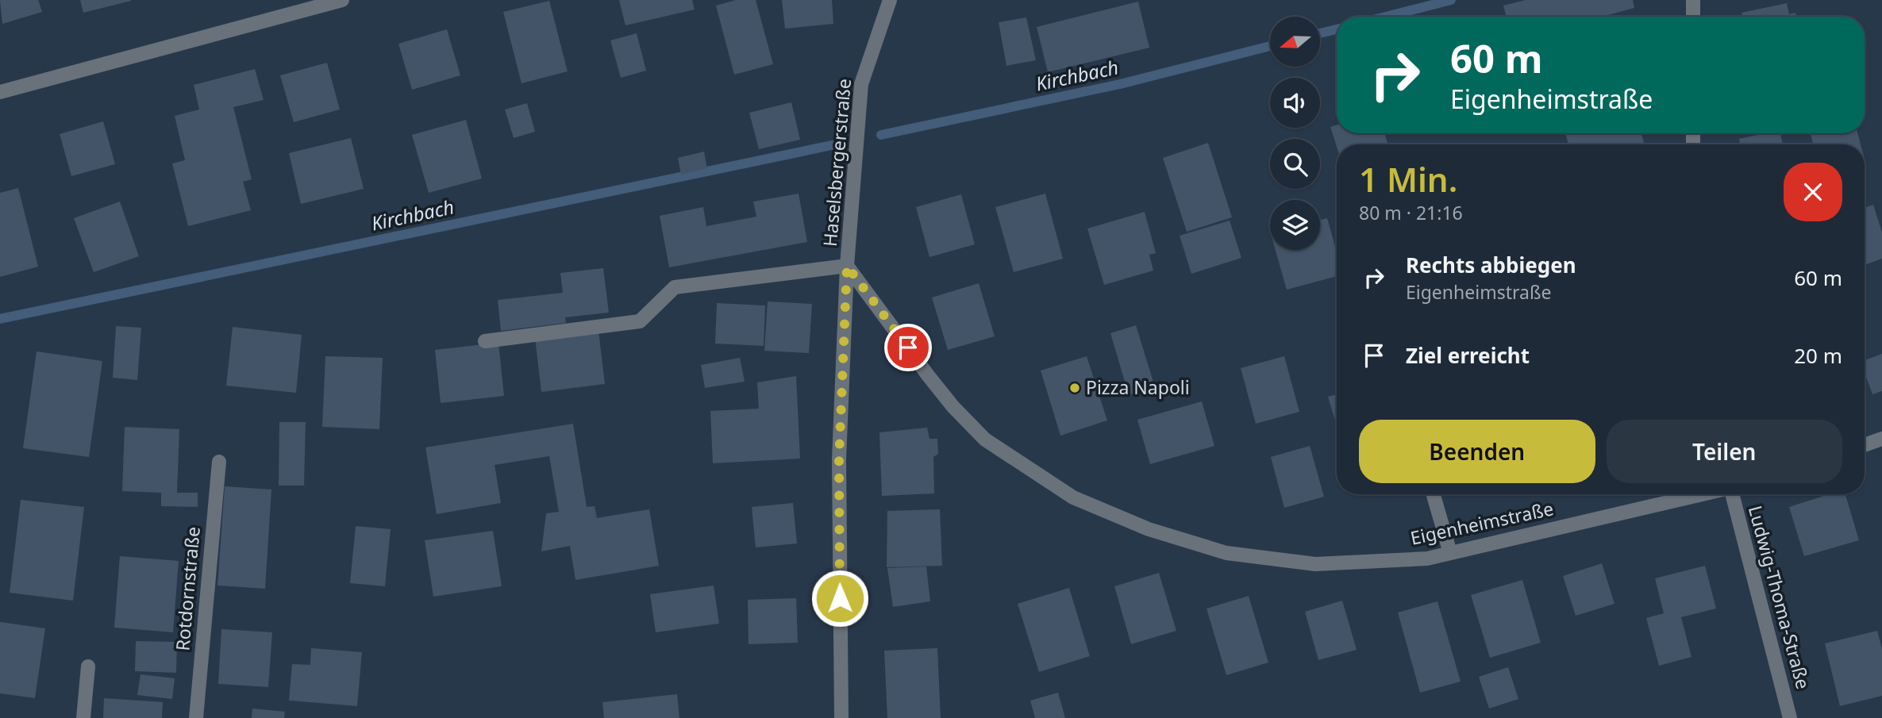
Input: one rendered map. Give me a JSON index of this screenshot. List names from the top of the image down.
{
  "streets": {
    "street": [
      "Haselsbergerstraße",
      "Eigenheimstraße",
      "Rotdornstraße",
      "Ludwig-Thoma-Straße"
    ]
  },
  "crossings": [
    ["Haselsbergerstraße", "Eigenheimstraße"]
  ],
  "water": ["Kirchbach"],
  "places": ["Pizza Napoli"],
  "north": "left",
  "page": {
    "turn": ["60 m", "Eigenheimstraße"],
    "heading": ["1 Min.", "80 m · 21:16"],
    "list": [
      {
        "name": "Rechts abbiegen",
        "note": "Eigenheimstraße",
        "value": "60 m"
      },
      {
        "name": "Ziel erreicht",
        "value": "20 m"
      }
    ],
    "buttons": ["Beenden", "Teilen"]
  }
}
